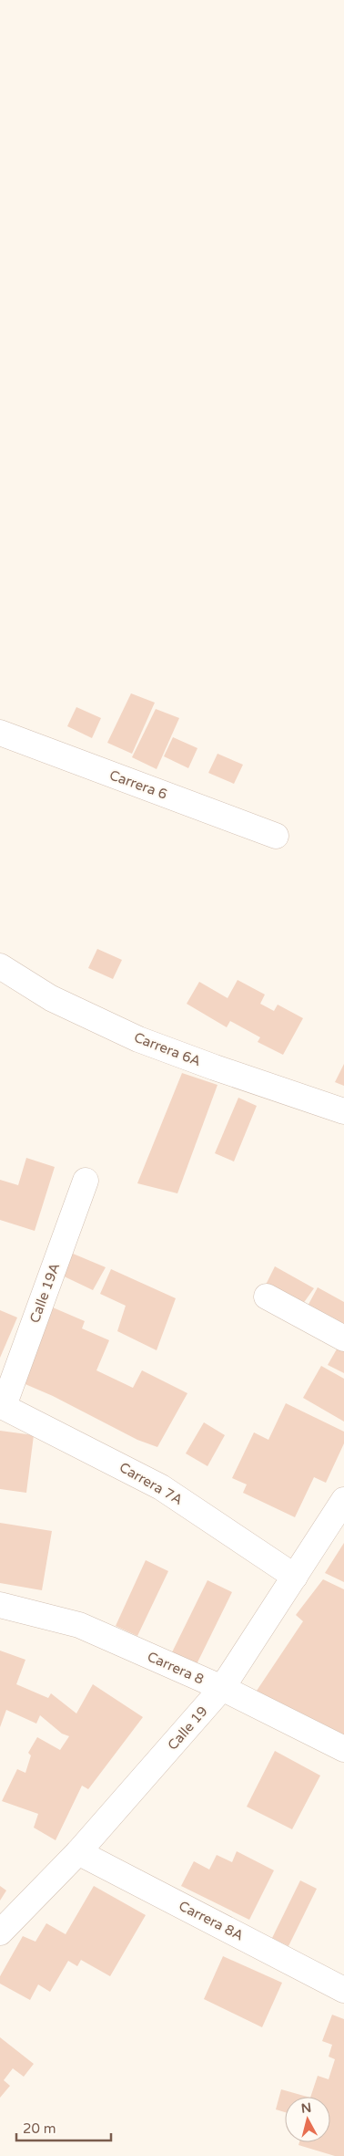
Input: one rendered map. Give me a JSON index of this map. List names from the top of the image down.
{
  "streets": {
    "street": [
      "Carrera 6",
      "Carrera 6A",
      "Calle 19A",
      "Carrera 7A",
      "Carrera 8",
      "Calle 19",
      "Carrera 8A"
    ]
  },
  "crossings": [
    ["Calle 19A", "Carrera 7A"],
    ["Carrera 7A", "Calle 19"],
    ["Carrera 8", "Calle 19"],
    ["Calle 19", "Carrera 8A"]
  ],
  "scale_bar": "20 m",
  "north": "top"
}
